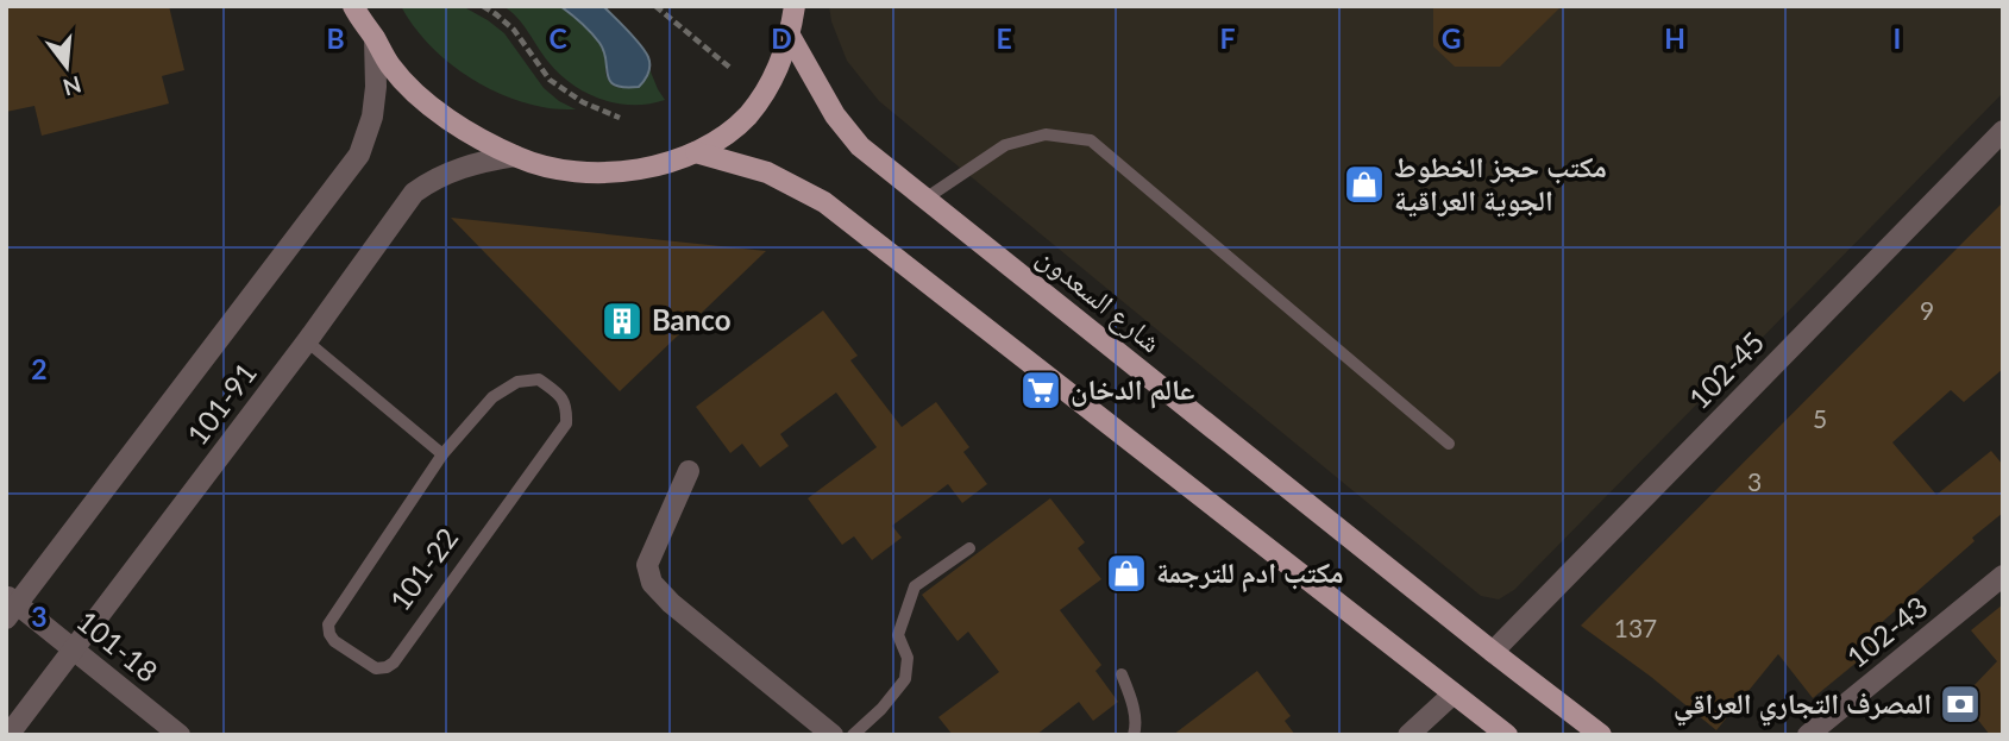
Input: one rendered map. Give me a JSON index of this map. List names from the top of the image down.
{
  "streets": {
    "main road": ["شارع السعدون"],
    "street": [
      "102-45",
      "101-91",
      "102-43",
      "101-18"
    ],
    "lane": ["101-22"]
  },
  "crossings": [
    ["شارع السعدون", "102-45"],
    ["101-91", "101-18"]
  ],
  "places": {
    "shop": ["مكتب حجز الخطوط الجوية العراقية", "مكتب ادم للترجمة"],
    "building": ["Banco"],
    "supermarket": ["عالم الدخان"],
    "bank": ["المصرف التجاري العراقي"]
  },
  "house_numbers": [
    "9",
    "5",
    "3",
    "137"
  ],
  "north": "bottom",
  "grid": {
    "columns": [
      "B",
      "C",
      "D",
      "E",
      "F",
      "G",
      "H",
      "I"
    ],
    "rows": ["2", "3"]
  }
}
